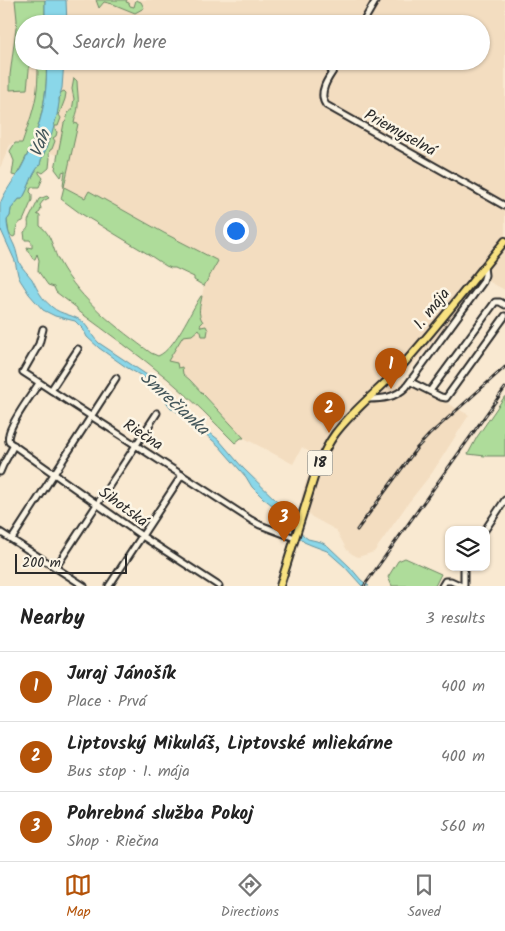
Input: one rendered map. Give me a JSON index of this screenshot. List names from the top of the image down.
{
  "streets": {
    "main road": ["1. mája", "18"],
    "street": ["Priemyselná", "Riečna", "Sihotská"]
  },
  "crossings": [
    ["1. mája", "Riečna"],
    ["1. mája", "18"],
    ["Riečna", "18"]
  ],
  "water": ["Váh", "Smrečianka"],
  "scale_bar": "200 m",
  "page": {
    "search": "Search here",
    "pins": ["1", "2", "3"],
    "scale": "200 m",
    "heading": ["Nearby", "3 results"],
    "list": [
      {
        "mark": "1",
        "name": "Juraj Jánošík",
        "note": "Place · Prvá",
        "value": "400 m"
      },
      {
        "mark": "2",
        "name": "Liptovský Mikuláš, Liptovské mliekárne",
        "note": "Bus stop · 1. mája",
        "value": "400 m"
      },
      {
        "mark": "3",
        "name": "Pohrebná služba Pokoj",
        "note": "Shop · Riečna",
        "value": "560 m"
      }
    ],
    "nav": ["Map", "Directions", "Saved"]
  }
}
